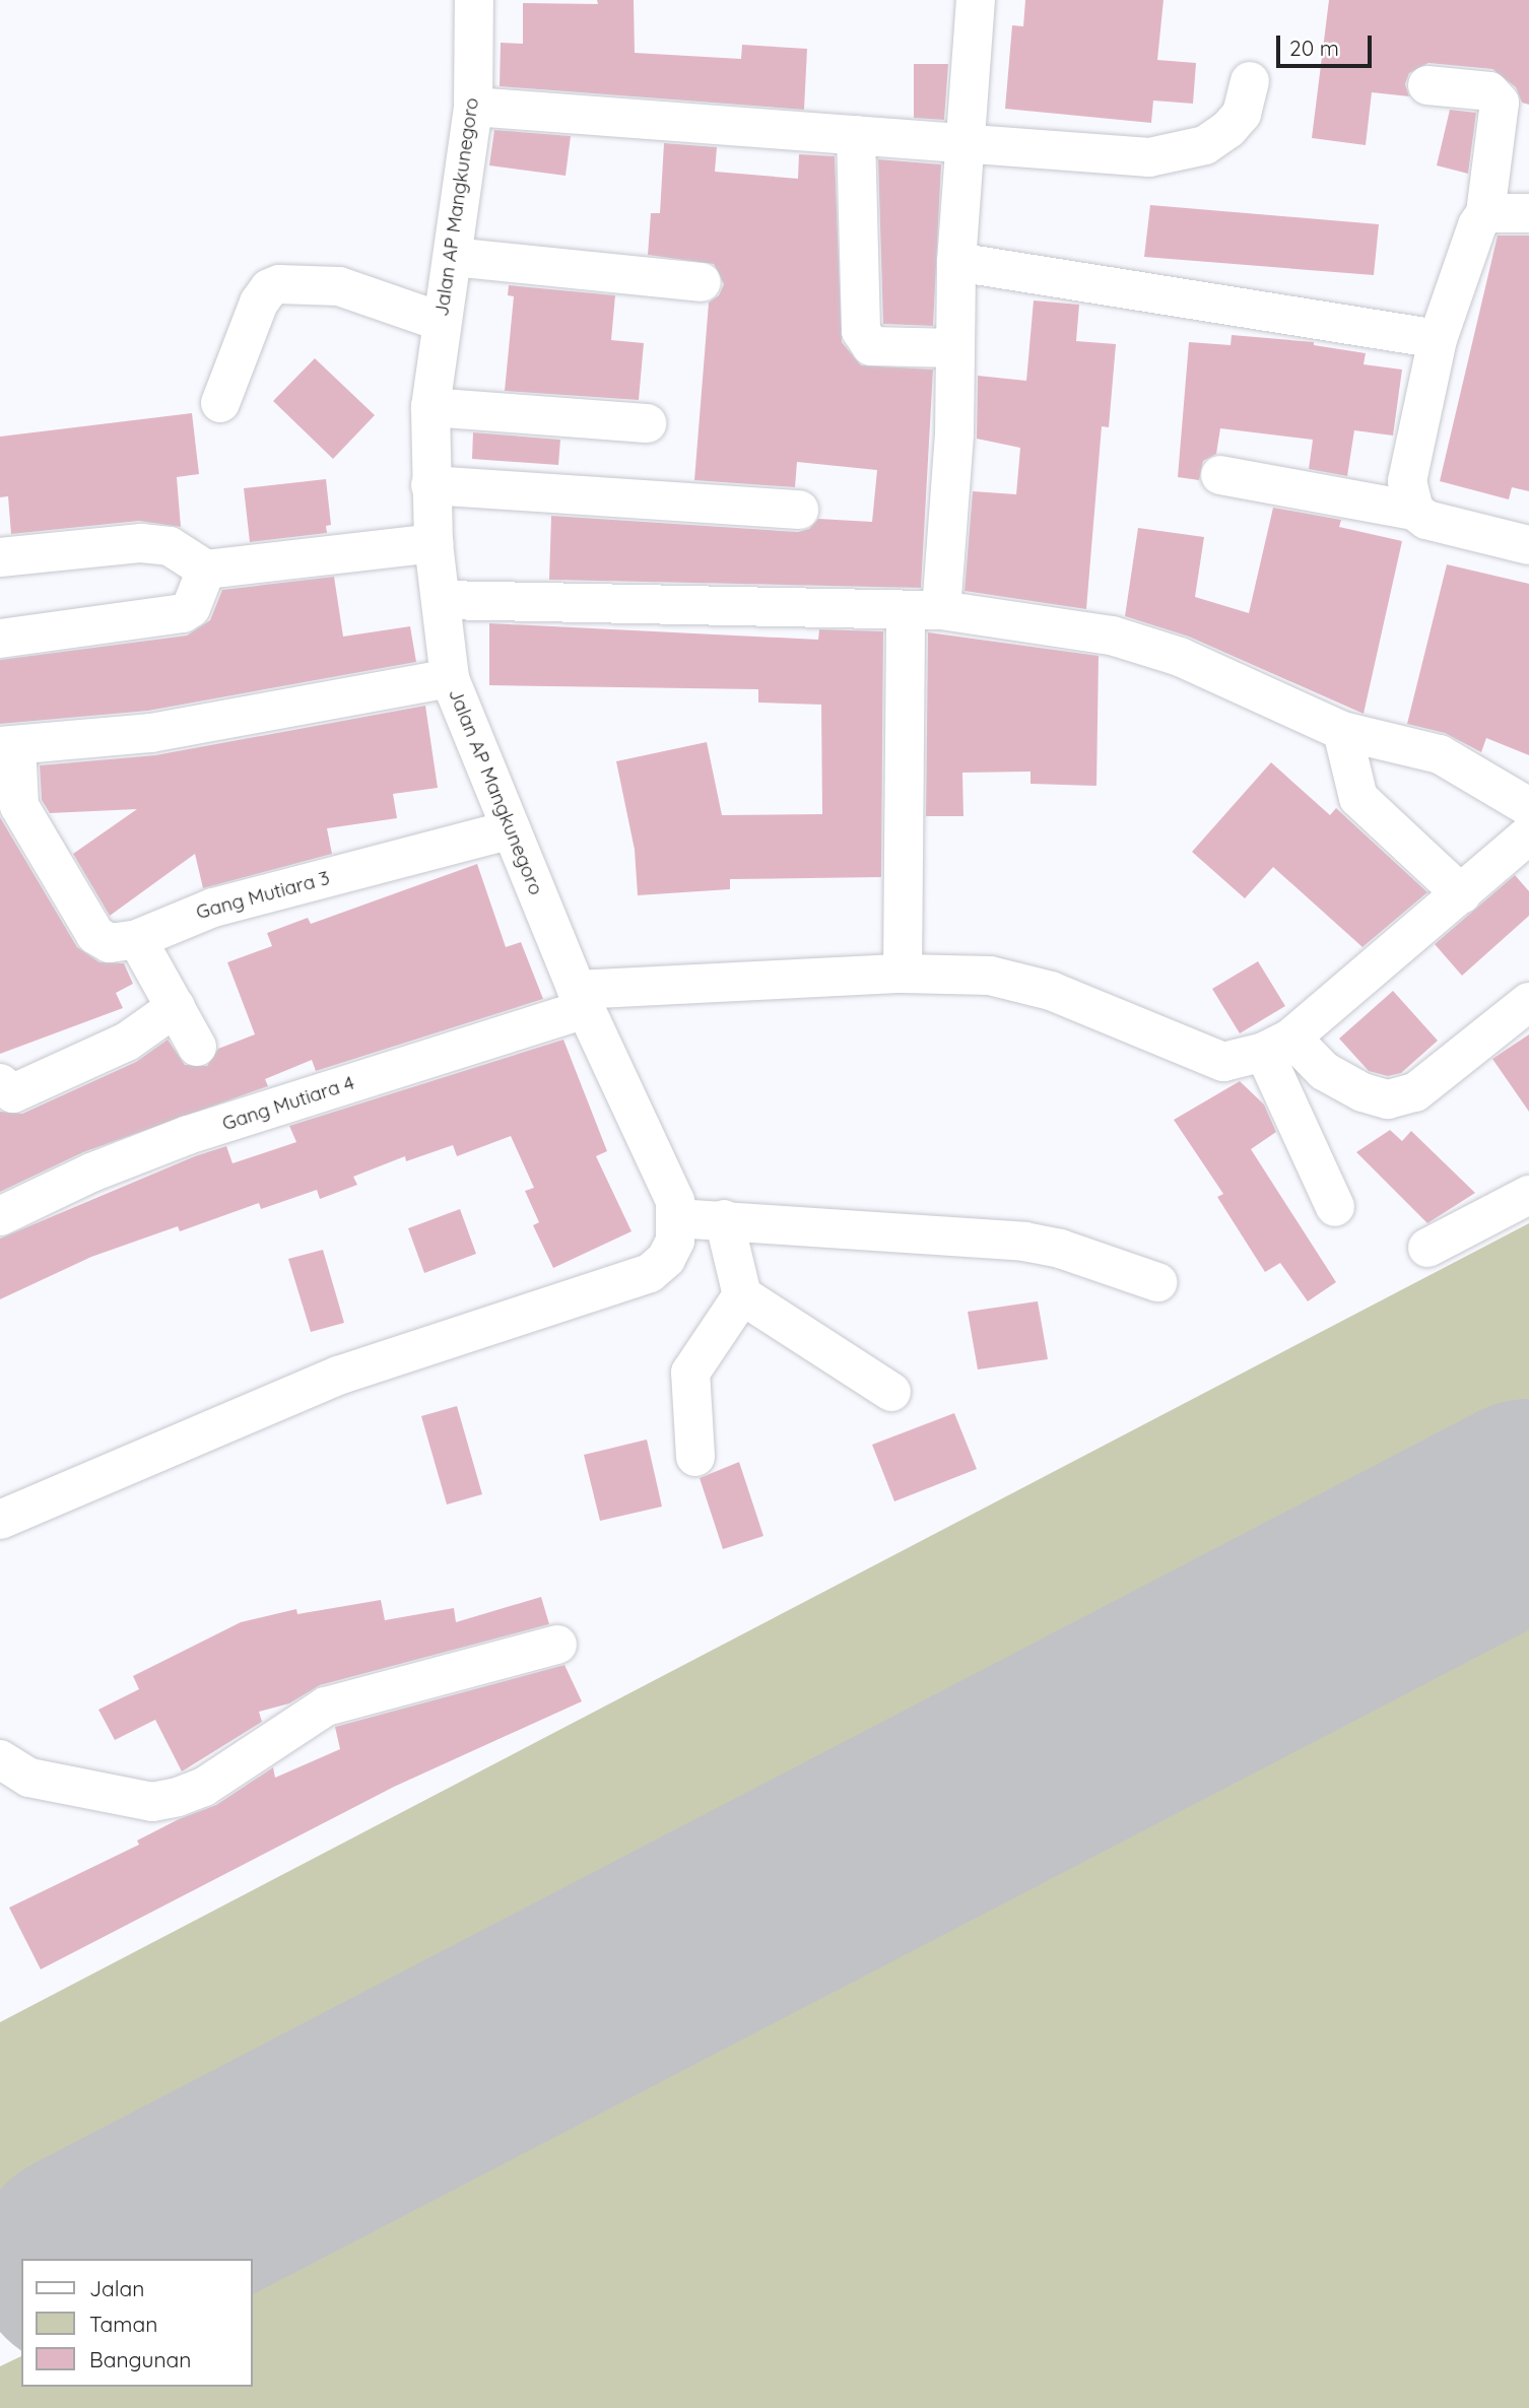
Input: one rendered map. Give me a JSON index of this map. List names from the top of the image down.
{
  "streets": {
    "street": ["Jalan AP Mangkunegoro", "Gang Mutiara 3", "Gang Mutiara 4"]
  },
  "crossings": [
    ["Jalan AP Mangkunegoro", "Gang Mutiara 3"],
    ["Jalan AP Mangkunegoro", "Gang Mutiara 4"]
  ],
  "legend": ["Jalan", "Taman", "Bangunan"],
  "scale_bar": "20 m"
}
